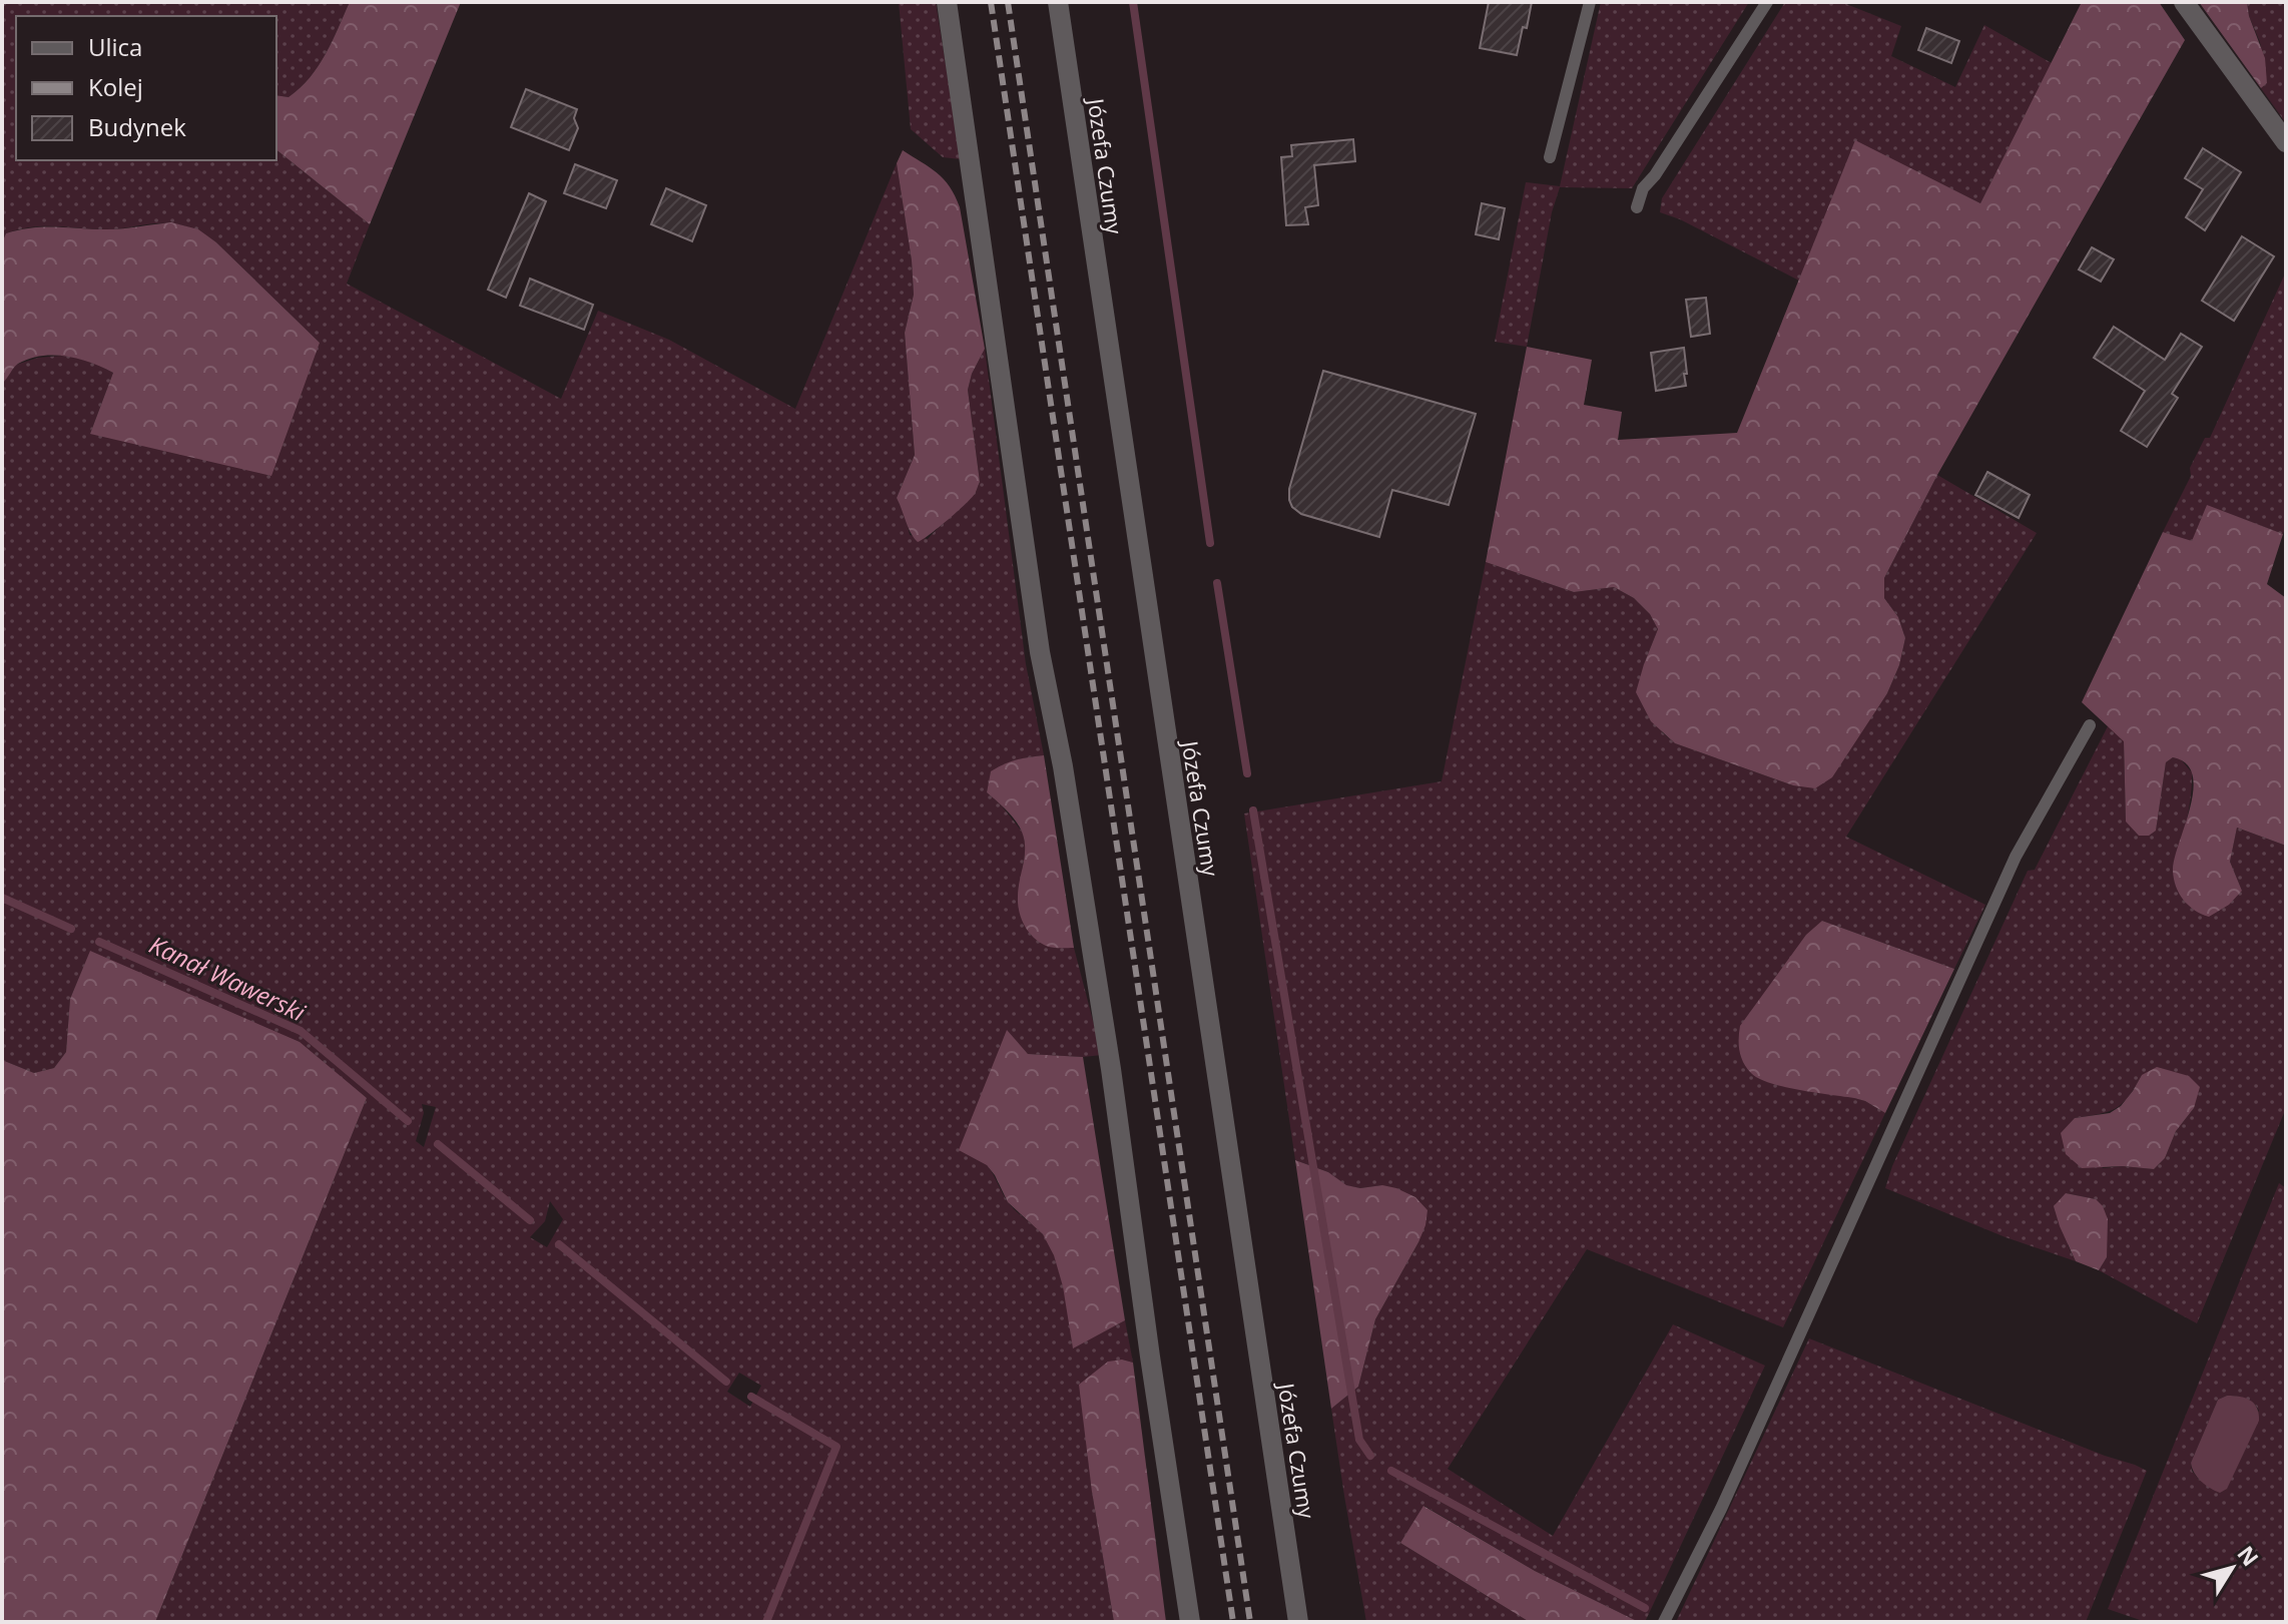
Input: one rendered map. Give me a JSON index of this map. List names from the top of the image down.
{
  "streets": {
    "street": ["Józefa Czumy"]
  },
  "water": ["Kanał Wawerski"],
  "legend": ["Ulica", "Kolej", "Budynek"],
  "north": "top right"
}
